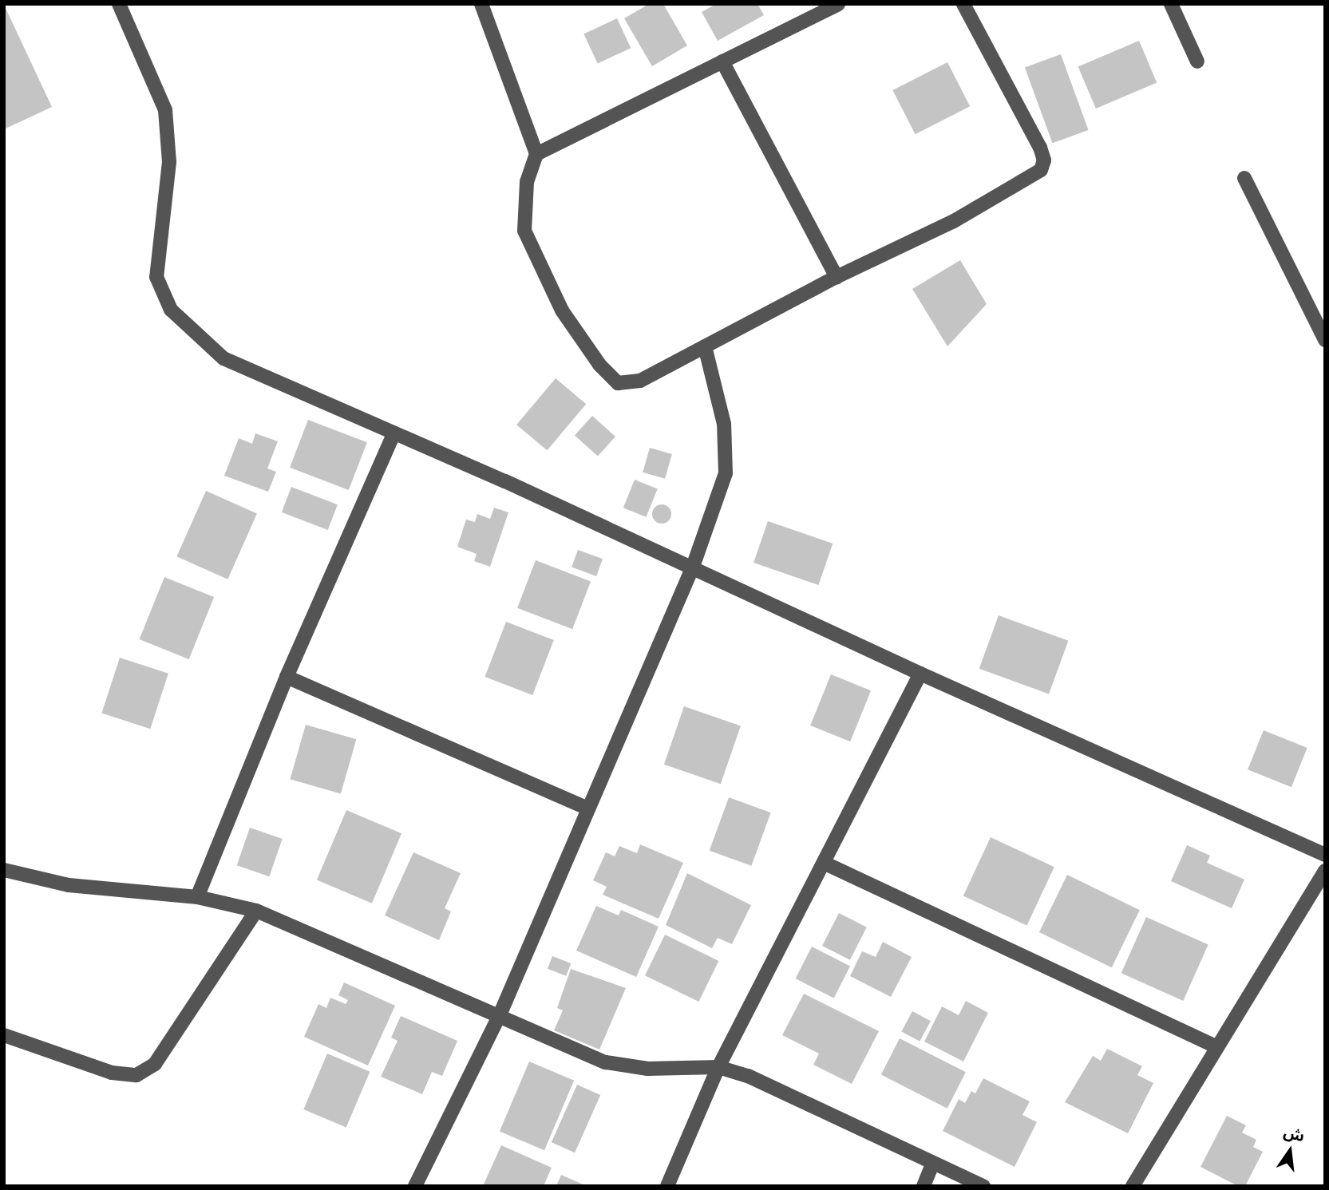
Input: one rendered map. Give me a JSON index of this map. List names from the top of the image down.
{
  "north": "top"
}
